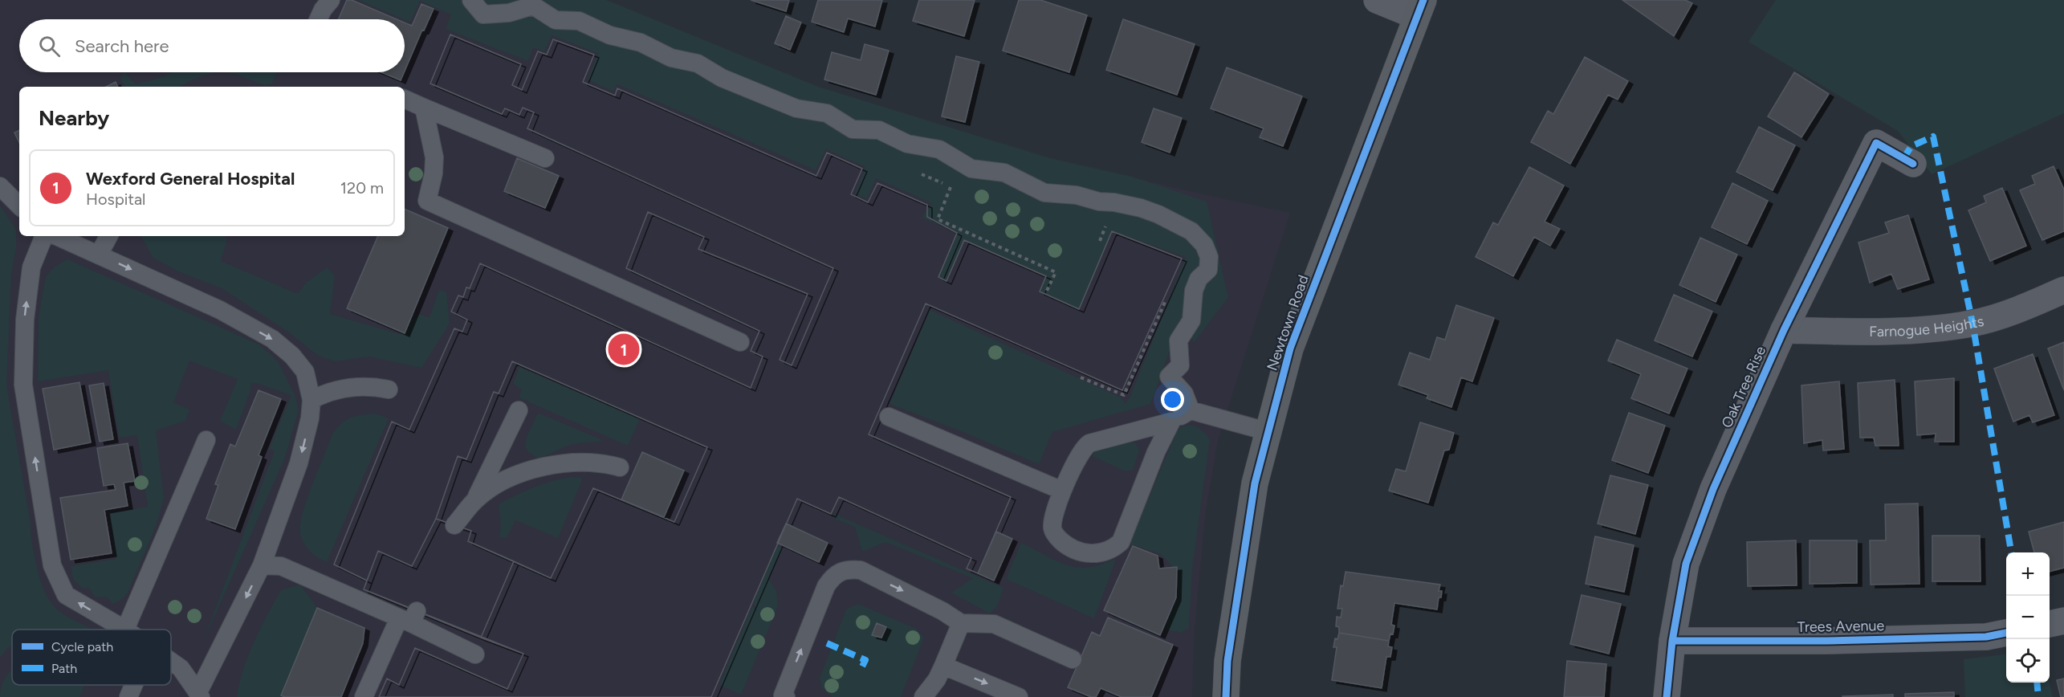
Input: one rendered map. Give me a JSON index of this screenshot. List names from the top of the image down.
{
  "streets": {
    "main road": ["Newtown Road"],
    "street": ["Farnogue Heights", "Oak Tree Rise", "Trees Avenue"]
  },
  "crossings": [
    ["Farnogue Heights", "Oak Tree Rise"],
    ["Oak Tree Rise", "Trees Avenue"]
  ],
  "legend": ["Cycle path", "Path"],
  "page": {
    "search": "Search here",
    "heading": "Nearby",
    "list": [
      {
        "mark": "1",
        "name": "Wexford General Hospital",
        "note": "Hospital",
        "value": "120 m"
      }
    ],
    "pins": "1",
    "map_buttons": ["+", "−"]
  }
}
